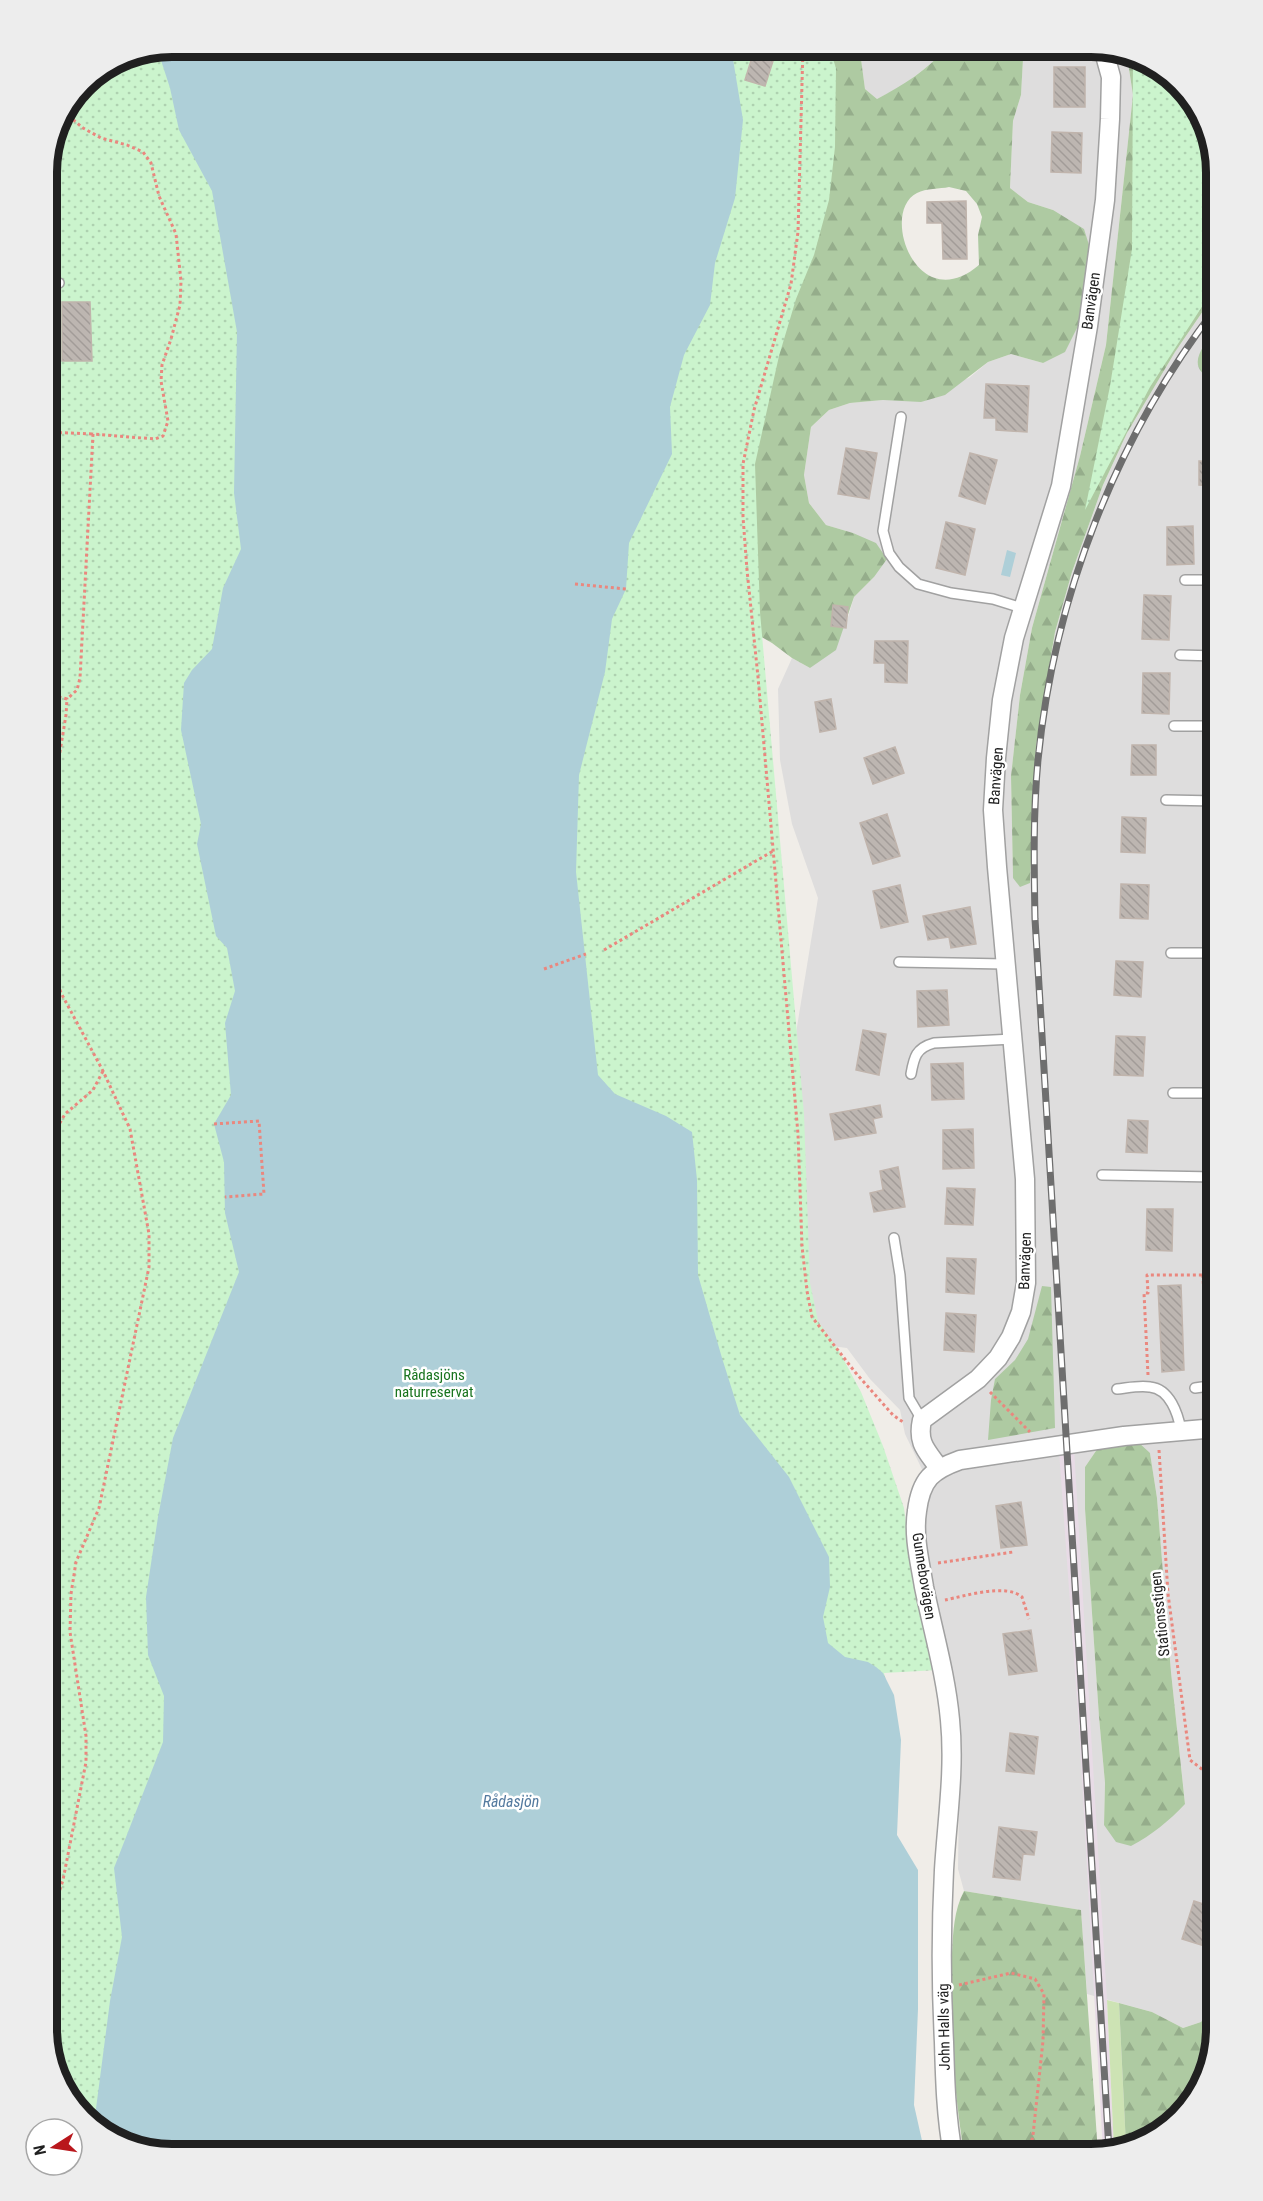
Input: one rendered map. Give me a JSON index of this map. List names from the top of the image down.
{
  "streets": {
    "street": ["Banvägen", "Gunnebovägen", "John Halls väg"],
    "path": ["Stationsstigen"]
  },
  "crossings": [
    ["Gunnebovägen", "John Halls väg"]
  ],
  "water": ["Rådasjön"],
  "parks": ["Rådasjöns naturreservat"],
  "north": "left"
}
